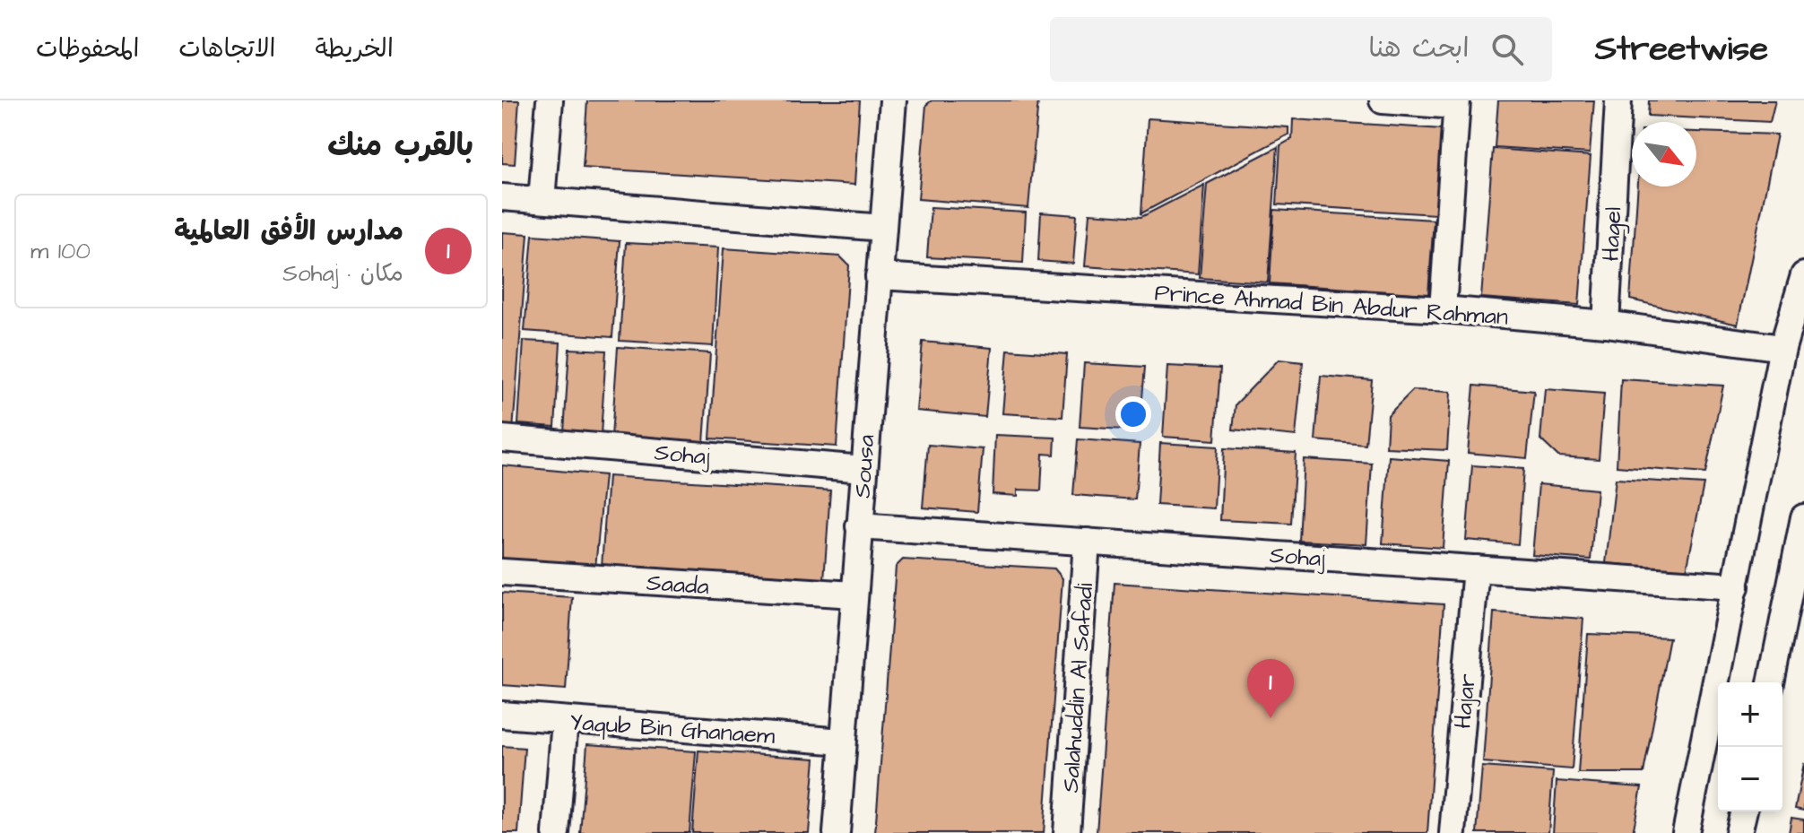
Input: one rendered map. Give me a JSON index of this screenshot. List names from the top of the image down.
{
  "streets": {
    "street": [
      "Hagel",
      "Prince Ahmad Bin Abdur Rahman",
      "Sohaj",
      "Sousa",
      "Saada",
      "Salahuddin Al Safadi",
      "Hajar",
      "Yaqub Bin Ghanaem"
    ]
  },
  "crossings": [
    ["Hagel", "Prince Ahmad Bin Abdur Rahman"],
    ["Prince Ahmad Bin Abdur Rahman", "Sousa"],
    ["Sohaj", "Sousa"],
    ["Sohaj", "Salahuddin Al Safadi"],
    ["Sohaj", "Hajar"],
    ["Sousa", "Saada"],
    ["Sousa", "Yaqub Bin Ghanaem"]
  ],
  "north": "bottom right",
  "page": {
    "header": "Streetwise",
    "search": "ابحث هنا",
    "nav": ["الخريطة", "الاتجاهات", "المحفوظات"],
    "heading": "بالقرب منك",
    "list": [
      {
        "mark": "1",
        "name": "مدارس الأفق العالمية",
        "note": "مكان · Sohaj",
        "value": "100 m"
      }
    ],
    "pins": "1",
    "map_buttons": ["+", "−"]
  }
}
